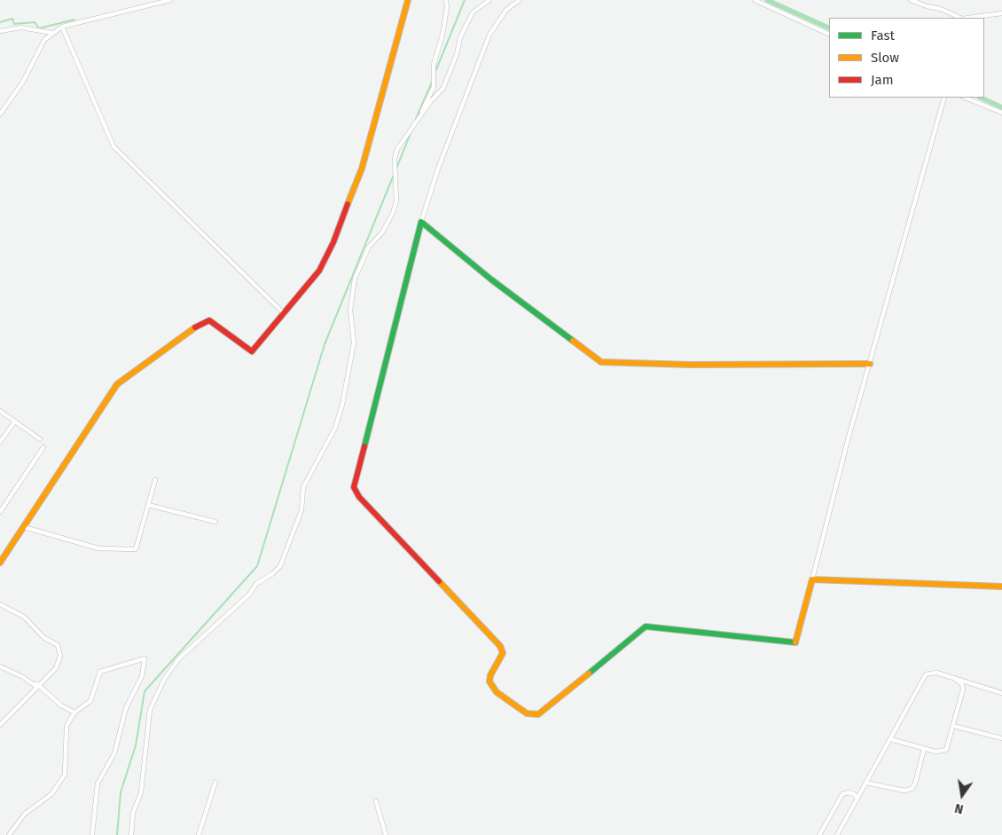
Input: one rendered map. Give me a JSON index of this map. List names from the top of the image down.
{
  "legend": ["Fast", "Slow", "Jam"],
  "north": "bottom"
}
